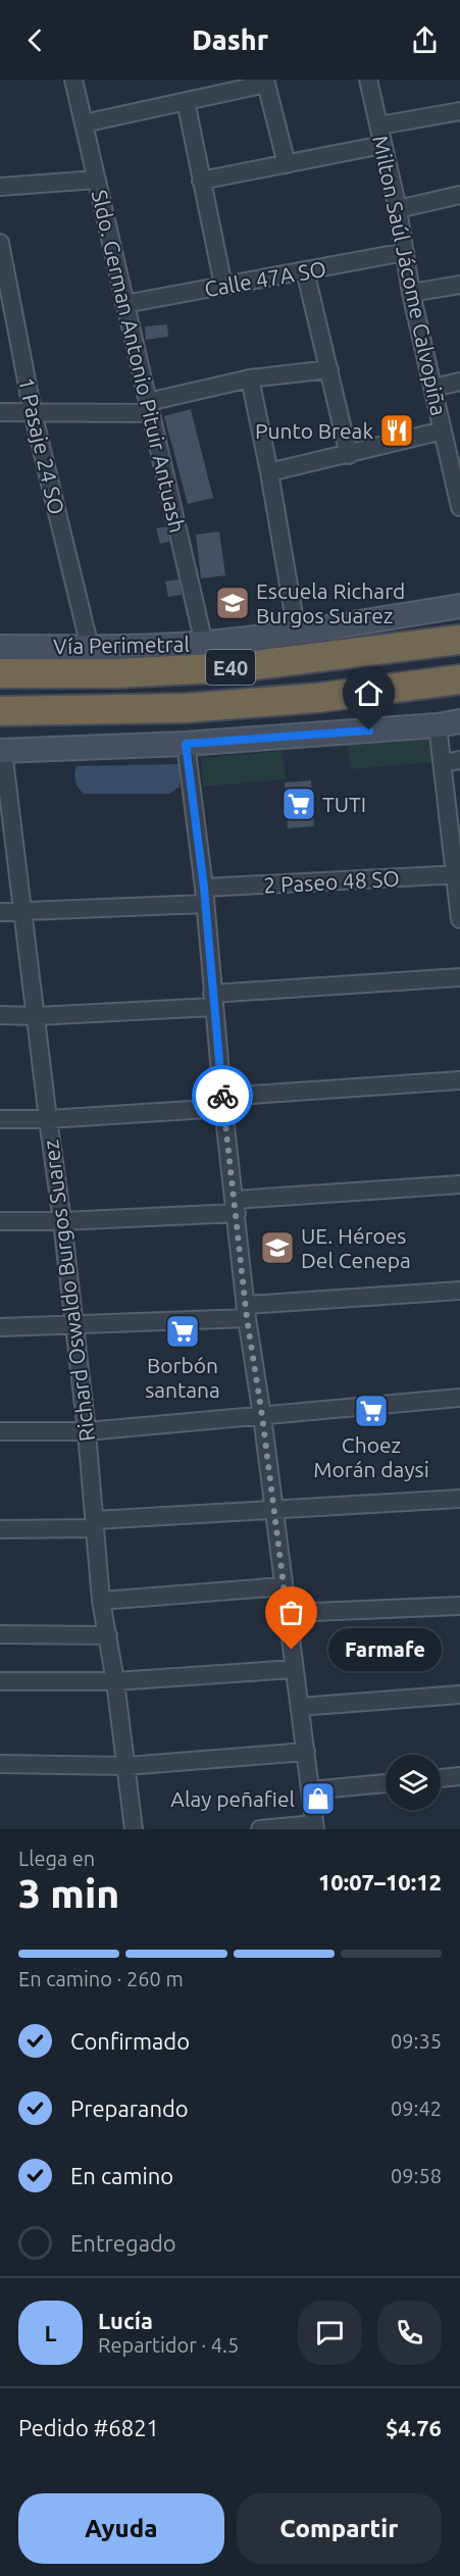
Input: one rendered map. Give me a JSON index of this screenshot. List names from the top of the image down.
{
  "streets": {
    "highway": ["Vía Perimetral", "E40"],
    "street": [
      "Milton Saúl Jácome Calvopiña",
      "Calle 47A SO",
      "Sldo. German Antonio Pituir Antuash",
      "1 Pasaje 24 SO",
      "2 Paseo 48 SO",
      "Richard Oswaldo Burgos Suarez"
    ]
  },
  "crossings": [
    ["Milton Saúl Jácome Calvopiña", "Calle 47A SO"],
    ["Calle 47A SO", "Sldo. German Antonio Pituir Antuash"],
    ["Sldo. German Antonio Pituir Antuash", "Vía Perimetral"],
    ["1 Pasaje 24 SO", "Vía Perimetral"],
    ["2 Paseo 48 SO", "Richard Oswaldo Burgos Suarez"]
  ],
  "places": {
    "restaurant": ["Punto Break"],
    "school or university": ["Escuela Richard Burgos Suarez", "UE. Héroes Del Cenepa"],
    "supermarket": ["TUTI", "Borbón santana", "Choez Morán daysi"],
    "other": ["Farmafe"],
    "shop": ["Alay peñafiel"]
  },
  "page": {
    "header": "Dashr",
    "bubble": "Farmafe",
    "heading": ["3 min", "Llega en", "10:07–10:12"],
    "panel": [
      "Lucía",
      "Repartidor · 4.5",
      "Pedido #6821",
      "$4.76"
    ],
    "bar": "En camino · 260 m",
    "list": [
      ["Confirmado", "09:35"],
      ["Preparando", "09:42"],
      ["En camino", "09:58"],
      "Entregado"
    ],
    "round": "L",
    "buttons": ["Ayuda", "Compartir"]
  }
}
